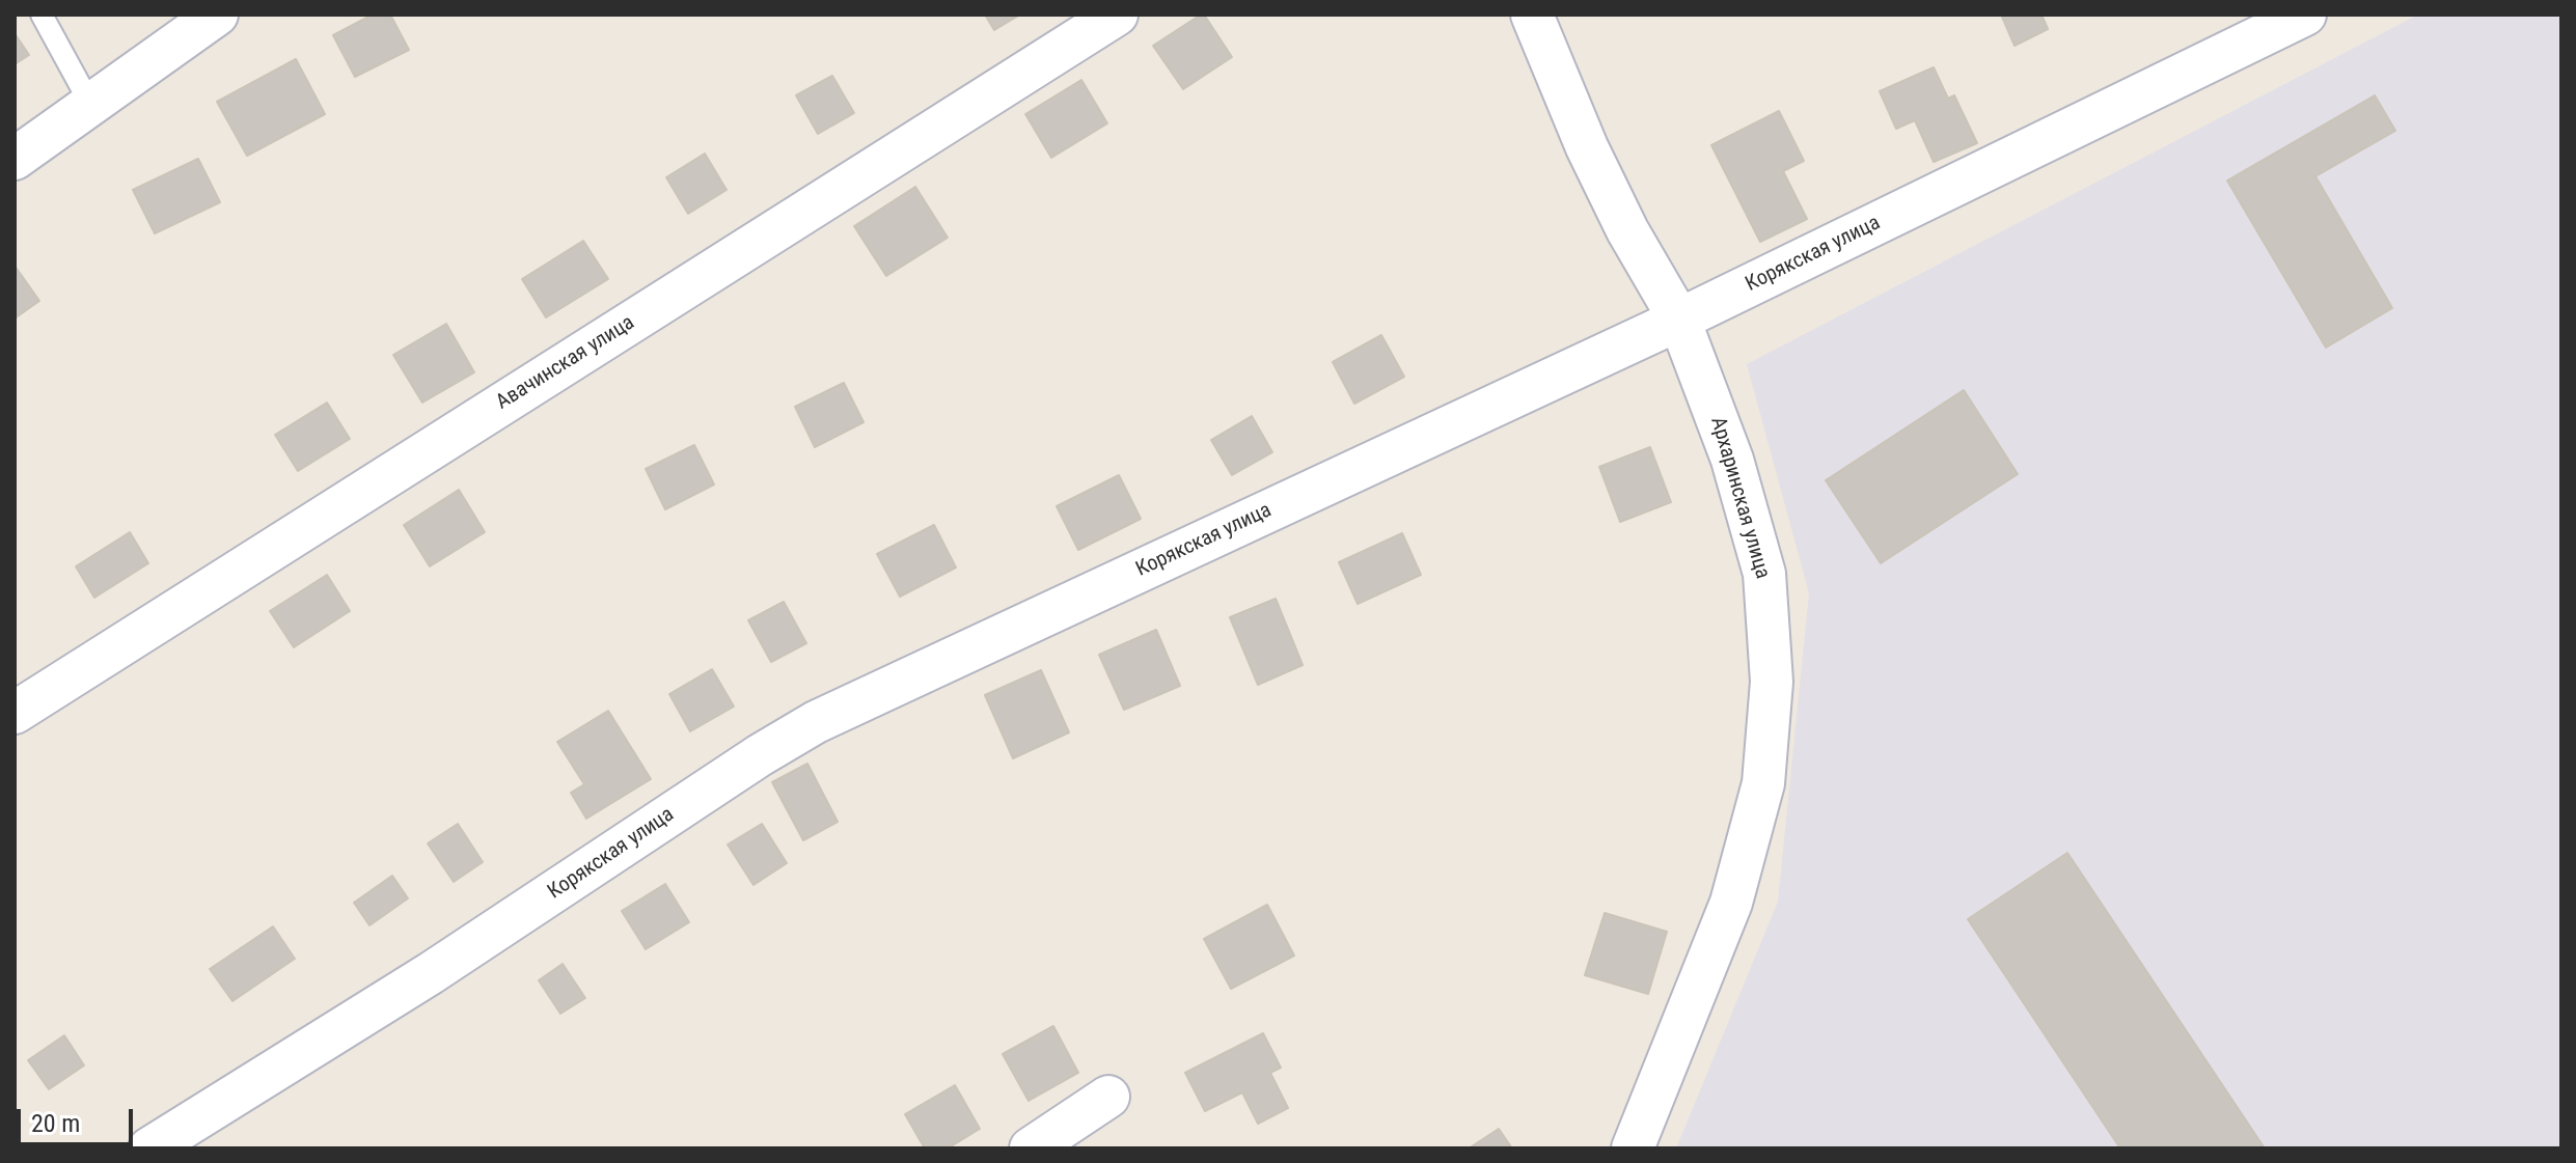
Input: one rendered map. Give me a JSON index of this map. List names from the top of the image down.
{
  "streets": {
    "street": ["Корякская улица", "Авачинская улица", "Архаринская улица"]
  },
  "crossings": [
    ["Корякская улица", "Архаринская улица"]
  ],
  "scale_bar": "20 m"
}
